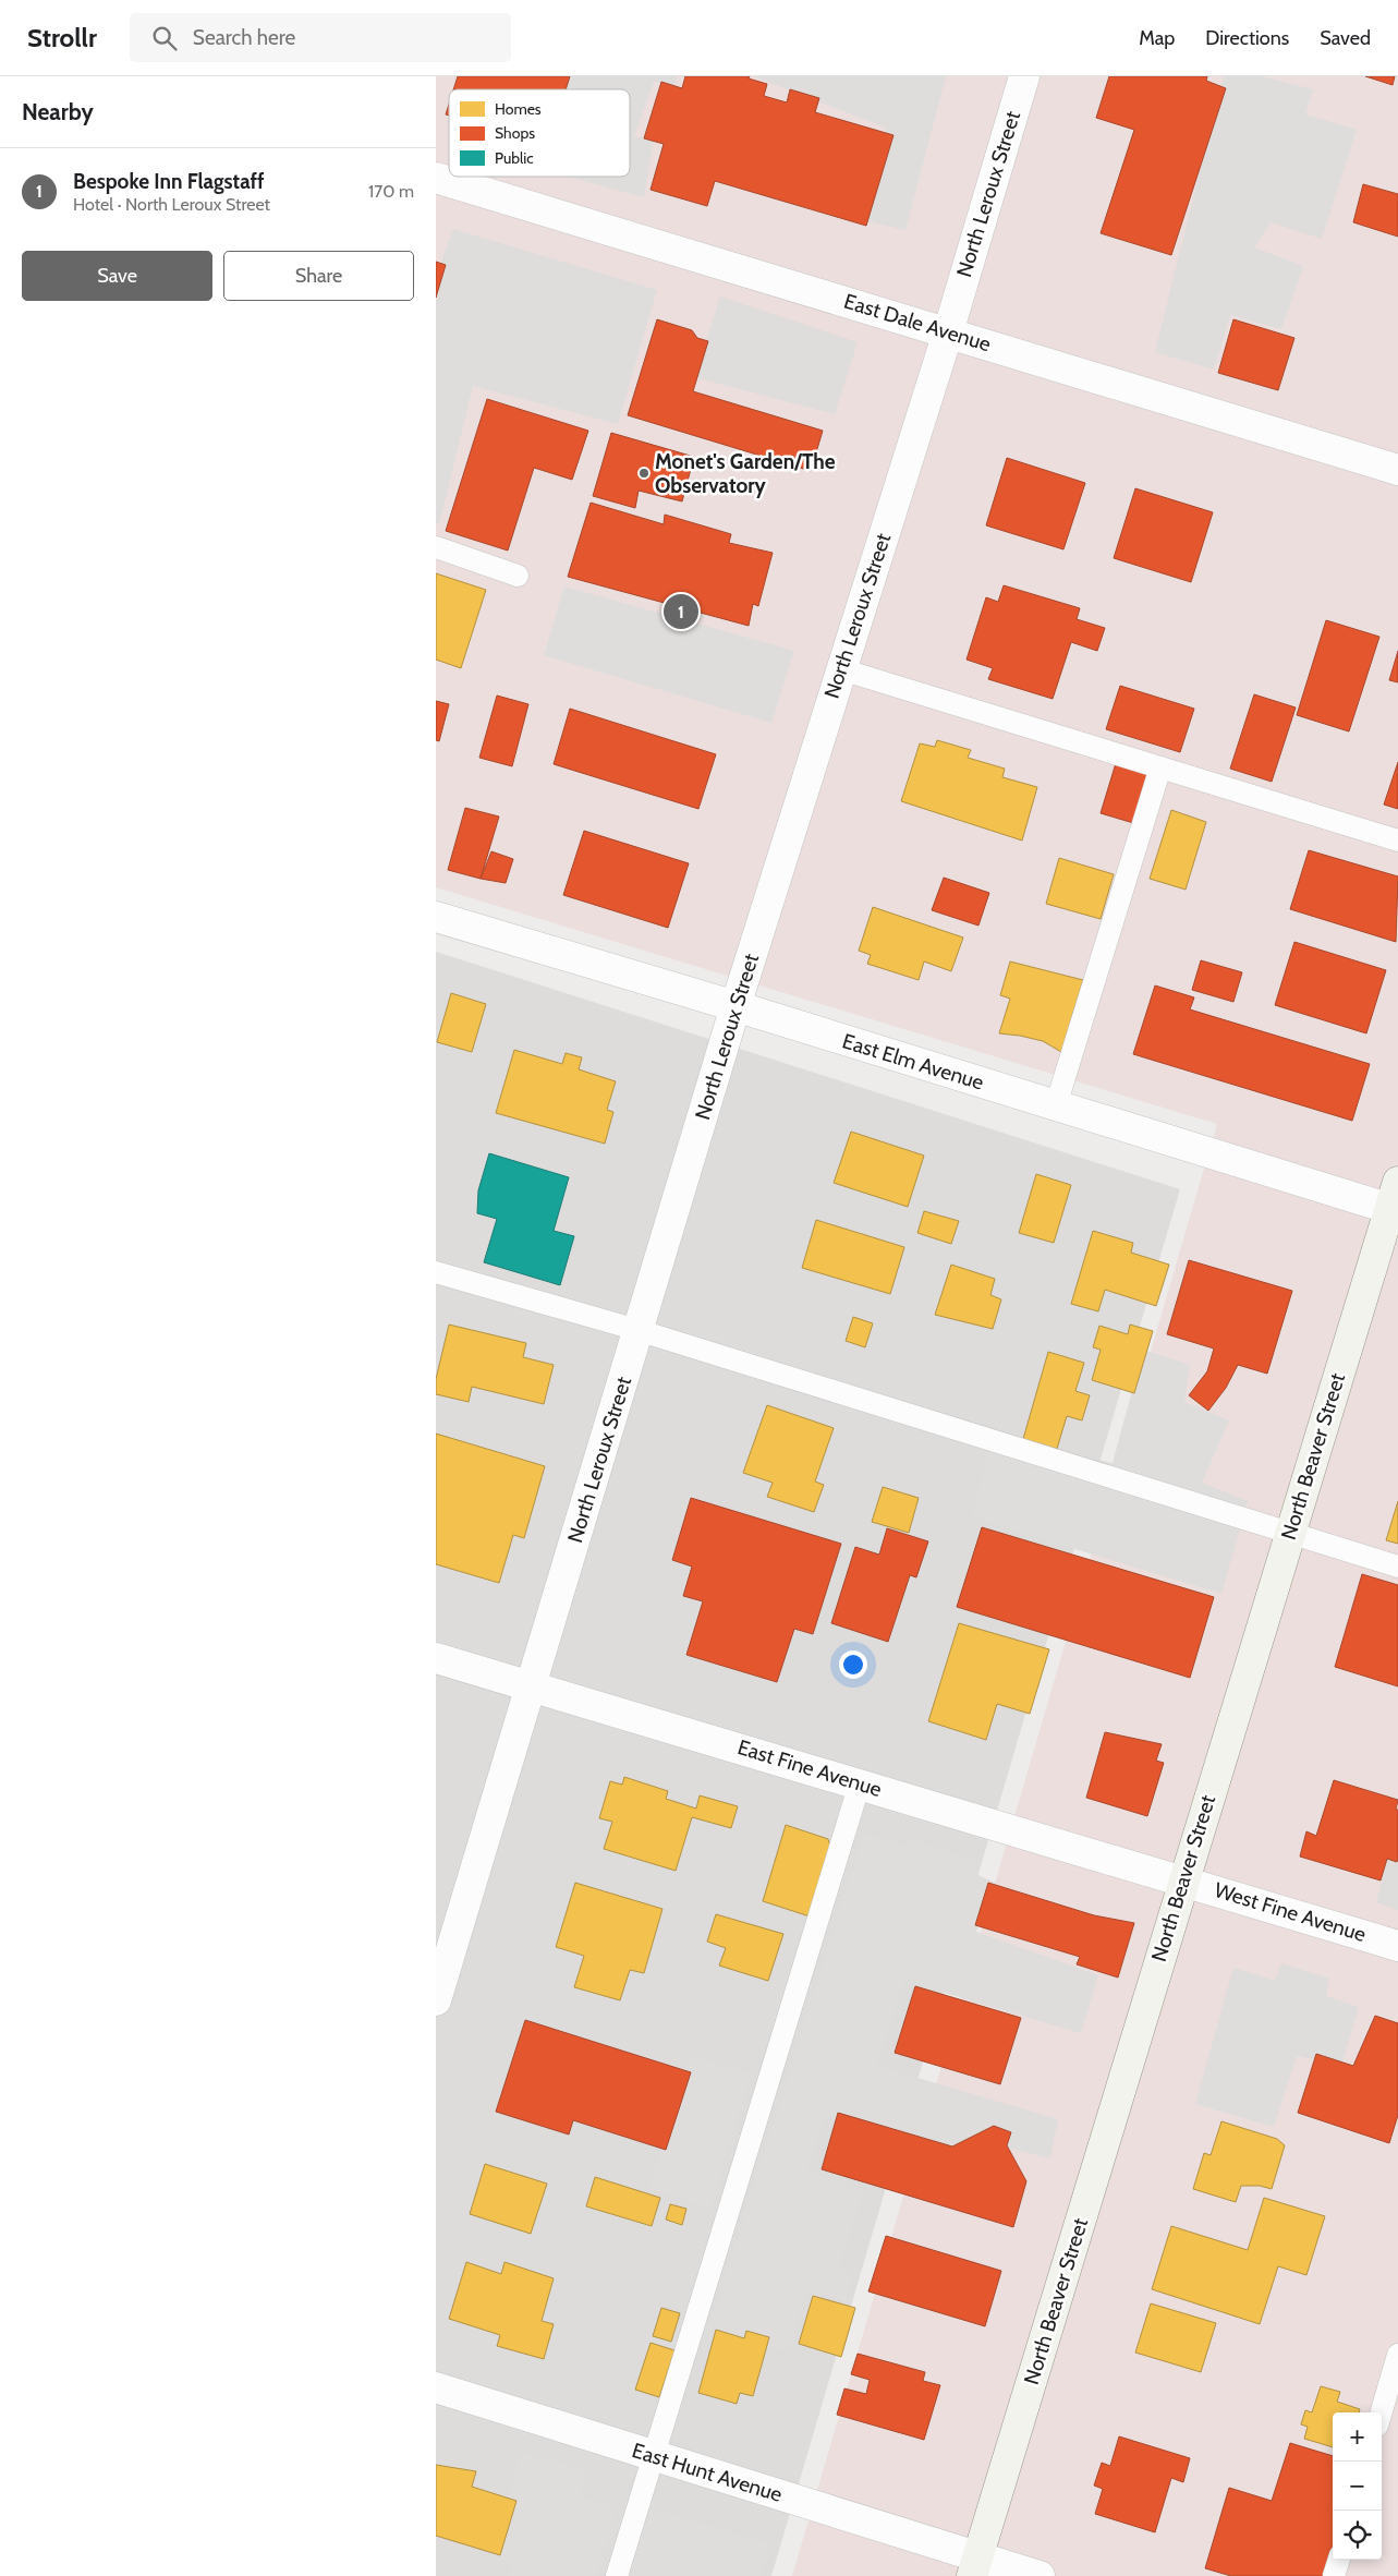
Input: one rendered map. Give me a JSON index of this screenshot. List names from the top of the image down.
{
  "streets": {
    "street": [
      "North Leroux Street",
      "East Dale Avenue",
      "East Elm Avenue",
      "North Beaver Street",
      "East Fine Avenue",
      "West Fine Avenue",
      "East Hunt Avenue"
    ]
  },
  "crossings": [
    ["North Leroux Street", "East Dale Avenue"],
    ["North Leroux Street", "East Elm Avenue"],
    ["North Leroux Street", "East Fine Avenue"],
    ["East Elm Avenue", "North Beaver Street"],
    ["North Beaver Street", "East Fine Avenue"],
    ["North Beaver Street", "West Fine Avenue"],
    ["North Beaver Street", "East Hunt Avenue"],
    ["East Fine Avenue", "West Fine Avenue"]
  ],
  "places": ["Monet's Garden/The Observatory"],
  "legend": ["Homes", "Shops", "Public"],
  "page": {
    "header": "Strollr",
    "search": "Search here",
    "nav": ["Map", "Directions", "Saved"],
    "heading": "Nearby",
    "list": [
      {
        "mark": "1",
        "name": "Bespoke Inn Flagstaff",
        "note": "Hotel · North Leroux Street",
        "value": "170 m"
      }
    ],
    "buttons": ["Save", "Share"],
    "pins": "1",
    "map_buttons": ["+", "−"]
  }
}
